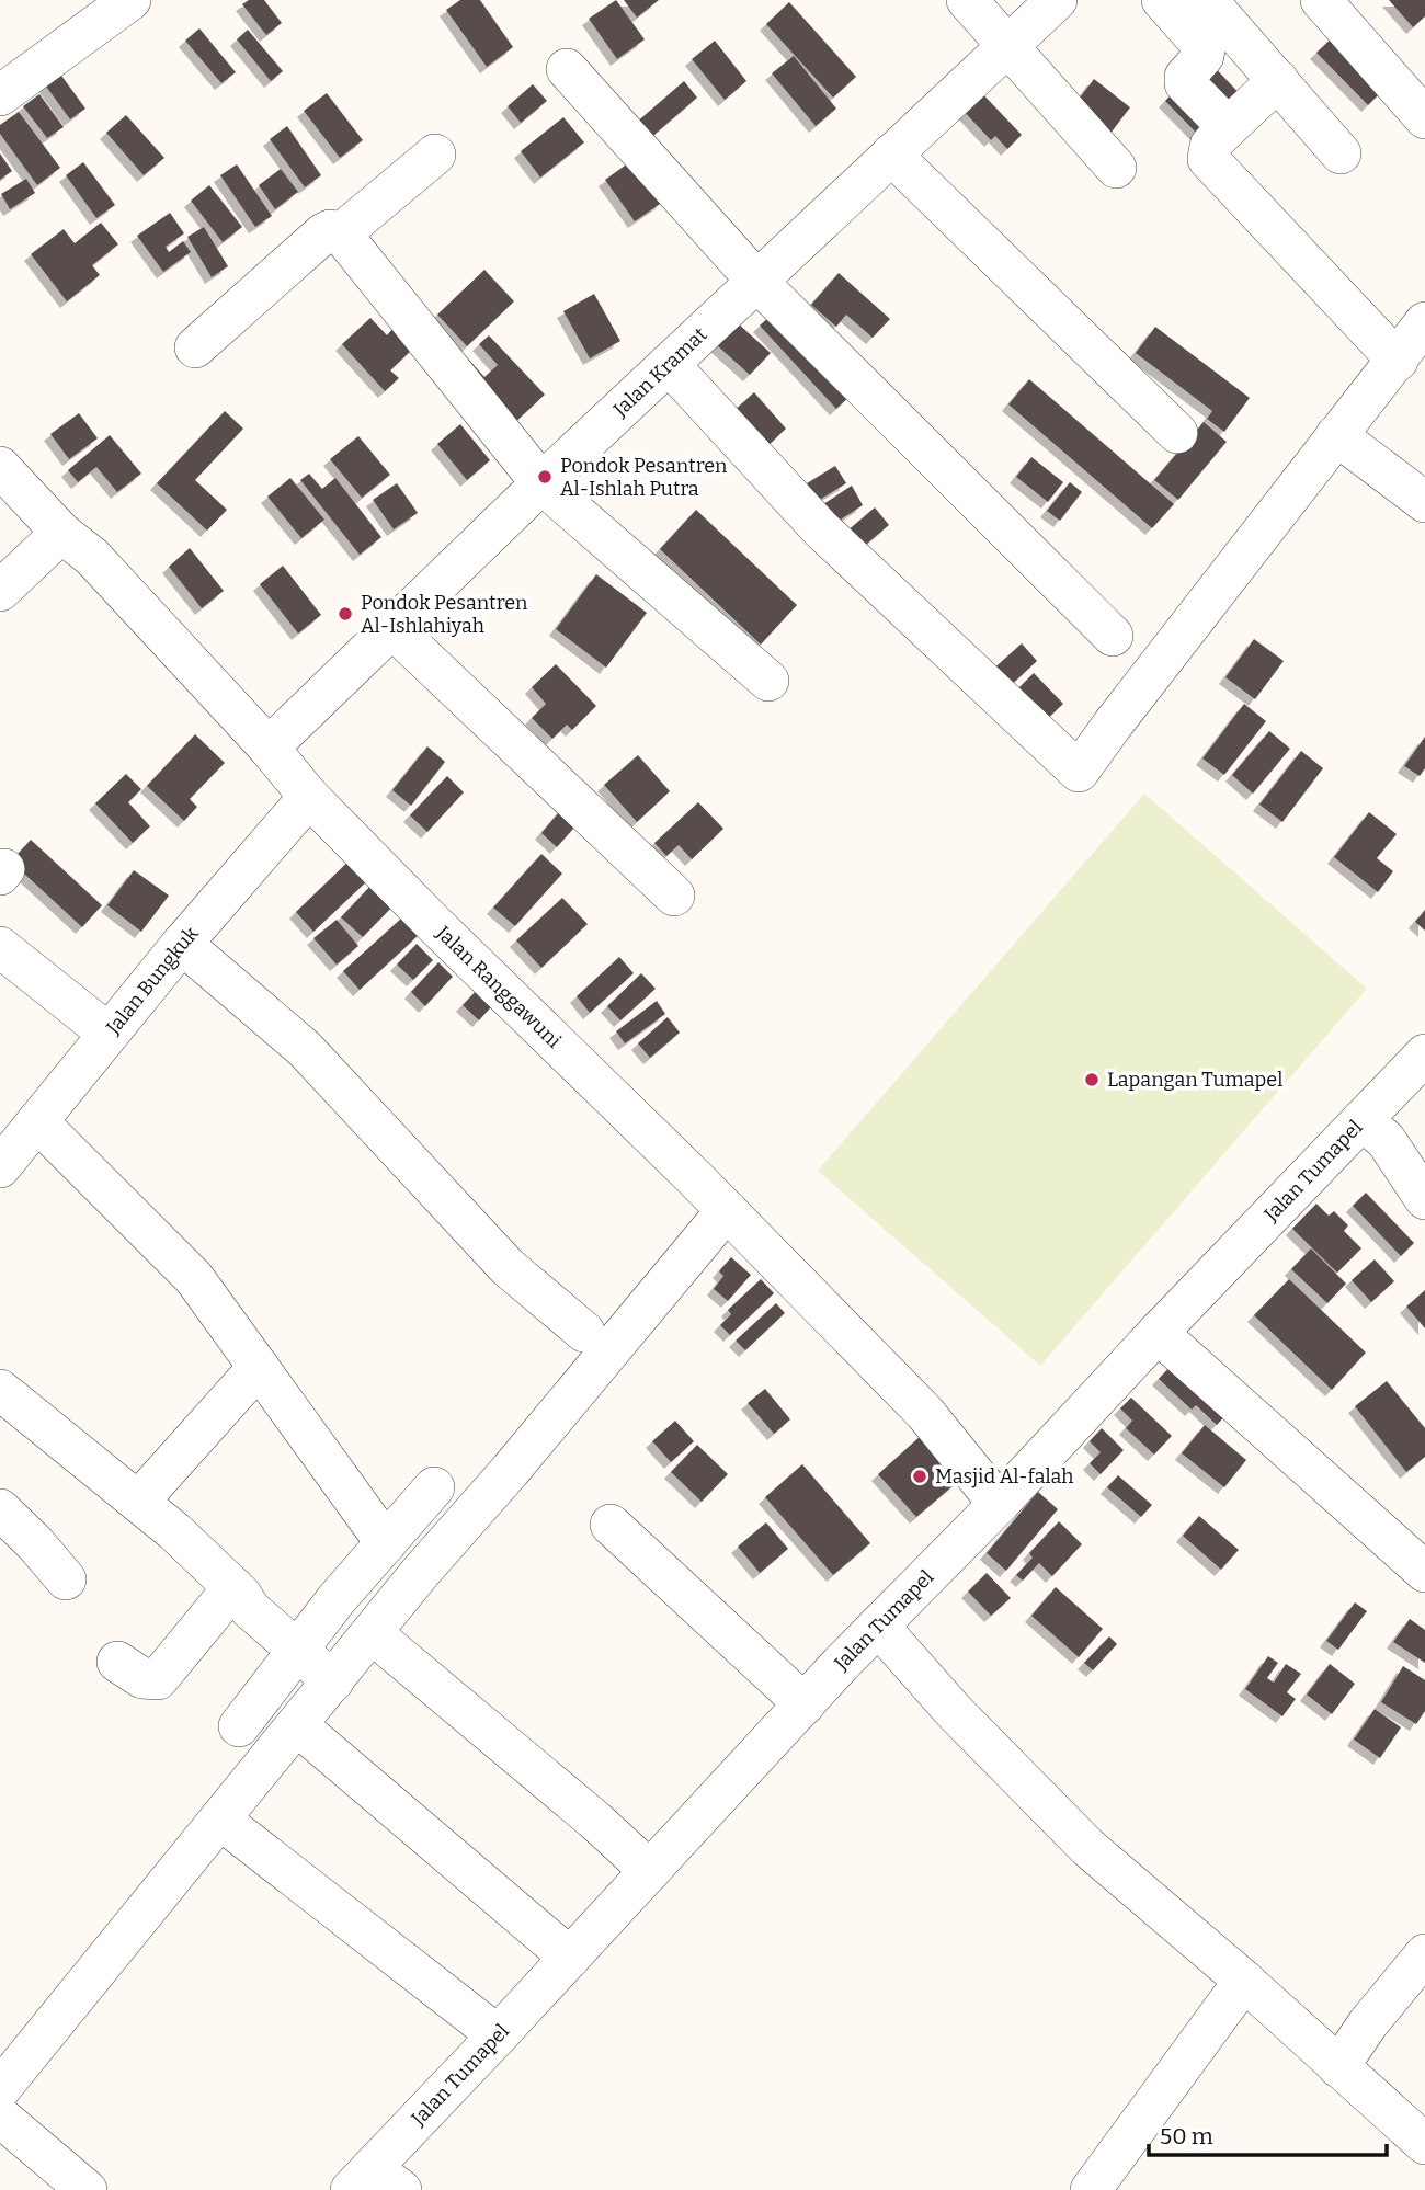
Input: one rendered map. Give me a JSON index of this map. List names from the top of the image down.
{
  "streets": {
    "street": [
      "Jalan Kramat",
      "Jalan Bungkuk",
      "Jalan Ranggawuni",
      "Jalan Tumapel"
    ]
  },
  "crossings": [
    ["Jalan Kramat", "Jalan Ranggawuni"],
    ["Jalan Bungkuk", "Jalan Ranggawuni"],
    ["Jalan Ranggawuni", "Jalan Tumapel"]
  ],
  "places": [
    "Pondok Pesantren Al-Ishlah Putra",
    "Pondok Pesantren Al-Ishlahiyah",
    "Lapangan Tumapel",
    "Masjid Al-falah"
  ],
  "scale_bar": "50 m"
}
